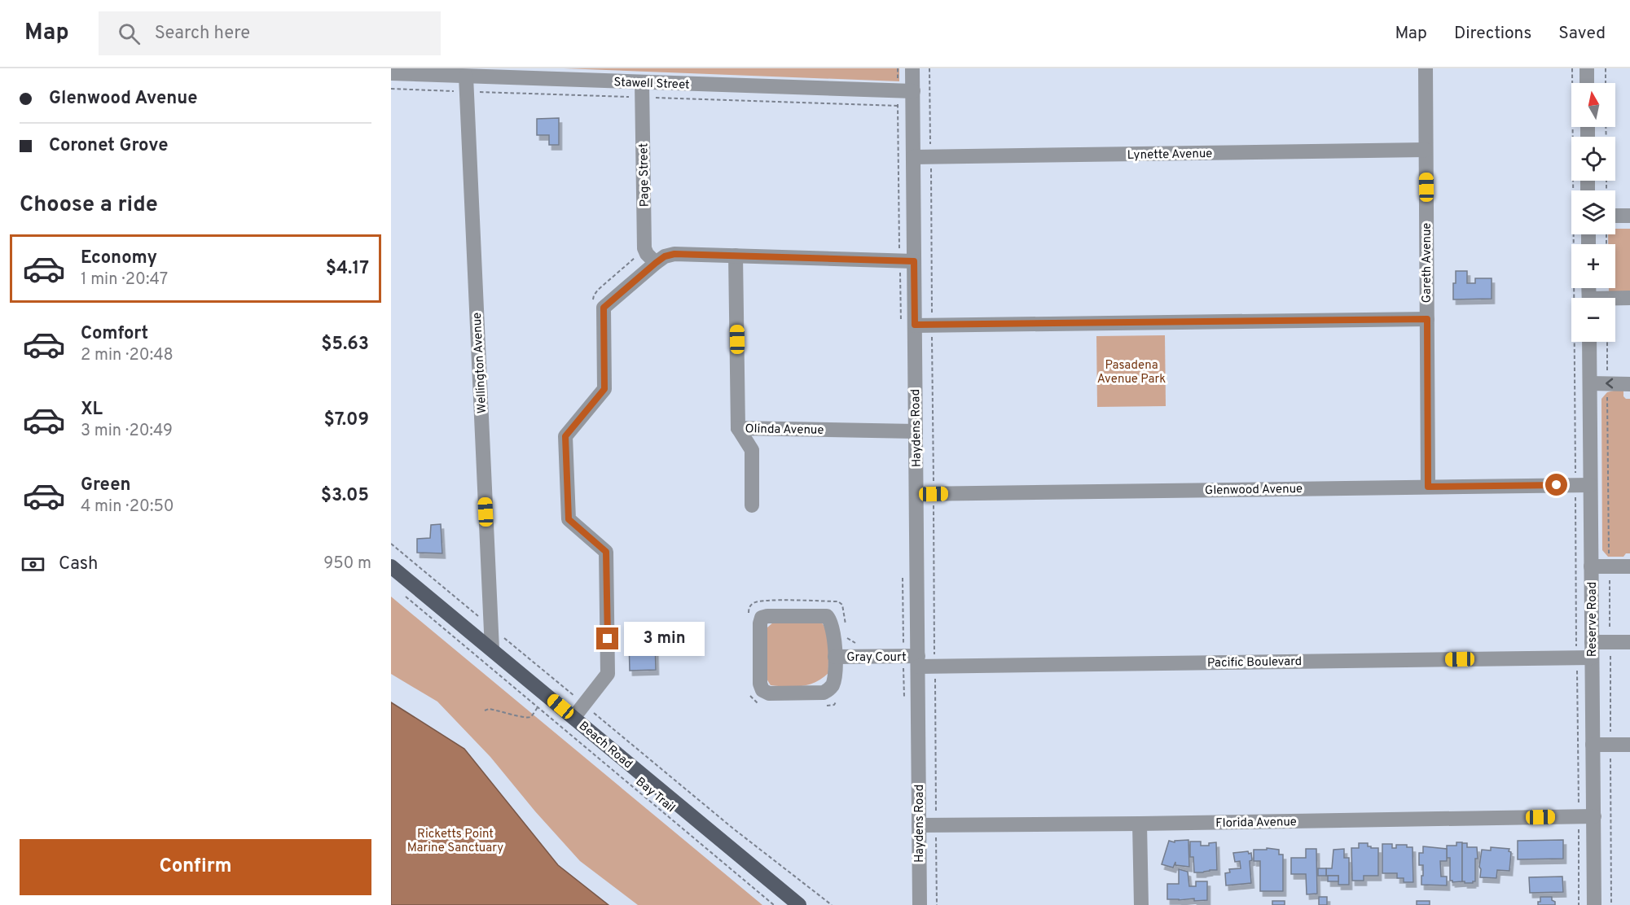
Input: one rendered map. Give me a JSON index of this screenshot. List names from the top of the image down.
{
  "streets": {
    "main road": ["Beach Road"],
    "street": [
      "Stawell Street",
      "Lynette Avenue",
      "Page Street",
      "Gareth Avenue",
      "Wellington Avenue",
      "Haydens Road",
      "Olinda Avenue",
      "Glenwood Avenue",
      "Reserve Road",
      "Gray Court",
      "Pacific Boulevard",
      "Florida Avenue"
    ],
    "path": ["Bay Trail"]
  },
  "crossings": [
    ["Stawell Street", "Page Street"],
    ["Stawell Street", "Wellington Avenue"],
    ["Stawell Street", "Haydens Road"],
    ["Lynette Avenue", "Gareth Avenue"],
    ["Lynette Avenue", "Haydens Road"],
    ["Gareth Avenue", "Glenwood Avenue"],
    ["Wellington Avenue", "Beach Road"],
    ["Haydens Road", "Olinda Avenue"],
    ["Haydens Road", "Glenwood Avenue"],
    ["Haydens Road", "Gray Court"],
    ["Haydens Road", "Pacific Boulevard"],
    ["Haydens Road", "Florida Avenue"],
    ["Glenwood Avenue", "Reserve Road"],
    ["Reserve Road", "Pacific Boulevard"],
    ["Reserve Road", "Florida Avenue"],
    ["Gray Court", "Pacific Boulevard"]
  ],
  "parks": ["Pasadena Avenue Park", "Ricketts Point Marine Sanctuary"],
  "north": "top",
  "page": {
    "header": "Map",
    "search": "Search here",
    "nav": ["Map", "Directions", "Saved"],
    "banner": ["Glenwood Avenue", "Coronet Grove"],
    "map_buttons": ["+", "−"],
    "heading": "Choose a ride",
    "list": [
      {
        "name": "Economy",
        "note": "1 min · 20:47",
        "value": "$4.17"
      },
      {
        "name": "Comfort",
        "note": "2 min · 20:48",
        "value": "$5.63"
      },
      {
        "name": "XL",
        "note": "3 min · 20:49",
        "value": "$7.09"
      },
      {
        "name": "Green",
        "note": "4 min · 20:50",
        "value": "$3.05"
      }
    ],
    "pay": ["Cash", "950 m"],
    "bubble": "3 min",
    "buttons": "Confirm"
  }
}
